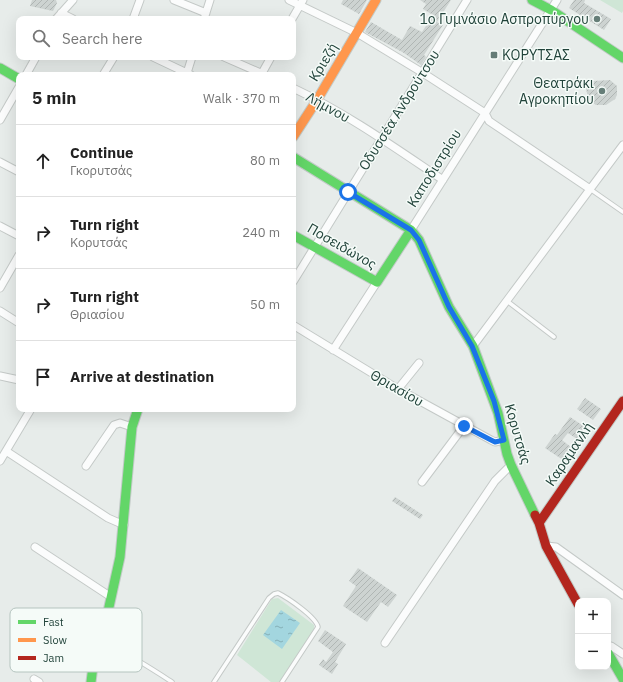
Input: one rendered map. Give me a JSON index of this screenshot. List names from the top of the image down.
{
  "streets": {
    "street": [
      "Κριεζή",
      "Λήμνου",
      "Οδυσσέα Ανδρούτσου",
      "Καποδιστρίου",
      "Ποσειδώνος",
      "Θριασίου",
      "Κορυτσάς",
      "Καραμανλή"
    ]
  },
  "crossings": [
    ["Κριεζή", "Λήμνου"],
    ["Λήμνου", "Οδυσσέα Ανδρούτσου"],
    ["Λήμνου", "Καποδιστρίου"],
    ["Οδυσσέα Ανδρούτσου", "Ποσειδώνος"],
    ["Καποδιστρίου", "Ποσειδώνος"],
    ["Καποδιστρίου", "Θριασίου"],
    ["Καποδιστρίου", "Κορυτσάς"],
    ["Θριασίου", "Κορυτσάς"],
    ["Κορυτσάς", "Καραμανλή"]
  ],
  "places": {
    "other": ["1ο Γυμνάσιο Ασπροπύργου", "Θεατράκι Αγροκηπίου"],
    "transit": ["ΚΟΡΥΤΣΑΣ"]
  },
  "legend": ["Fast", "Slow", "Jam"],
  "page": {
    "search": "Search here",
    "heading": ["5 min", "Walk · 370 m"],
    "list": [
      ["Continue", "Γκορυτσάς", "80 m"],
      ["Turn right", "Κορυτσάς", "240 m"],
      ["Turn right", "Θριασίου", "50 m"],
      "Arrive at destination"
    ],
    "map_buttons": ["+", "−"]
  }
}
